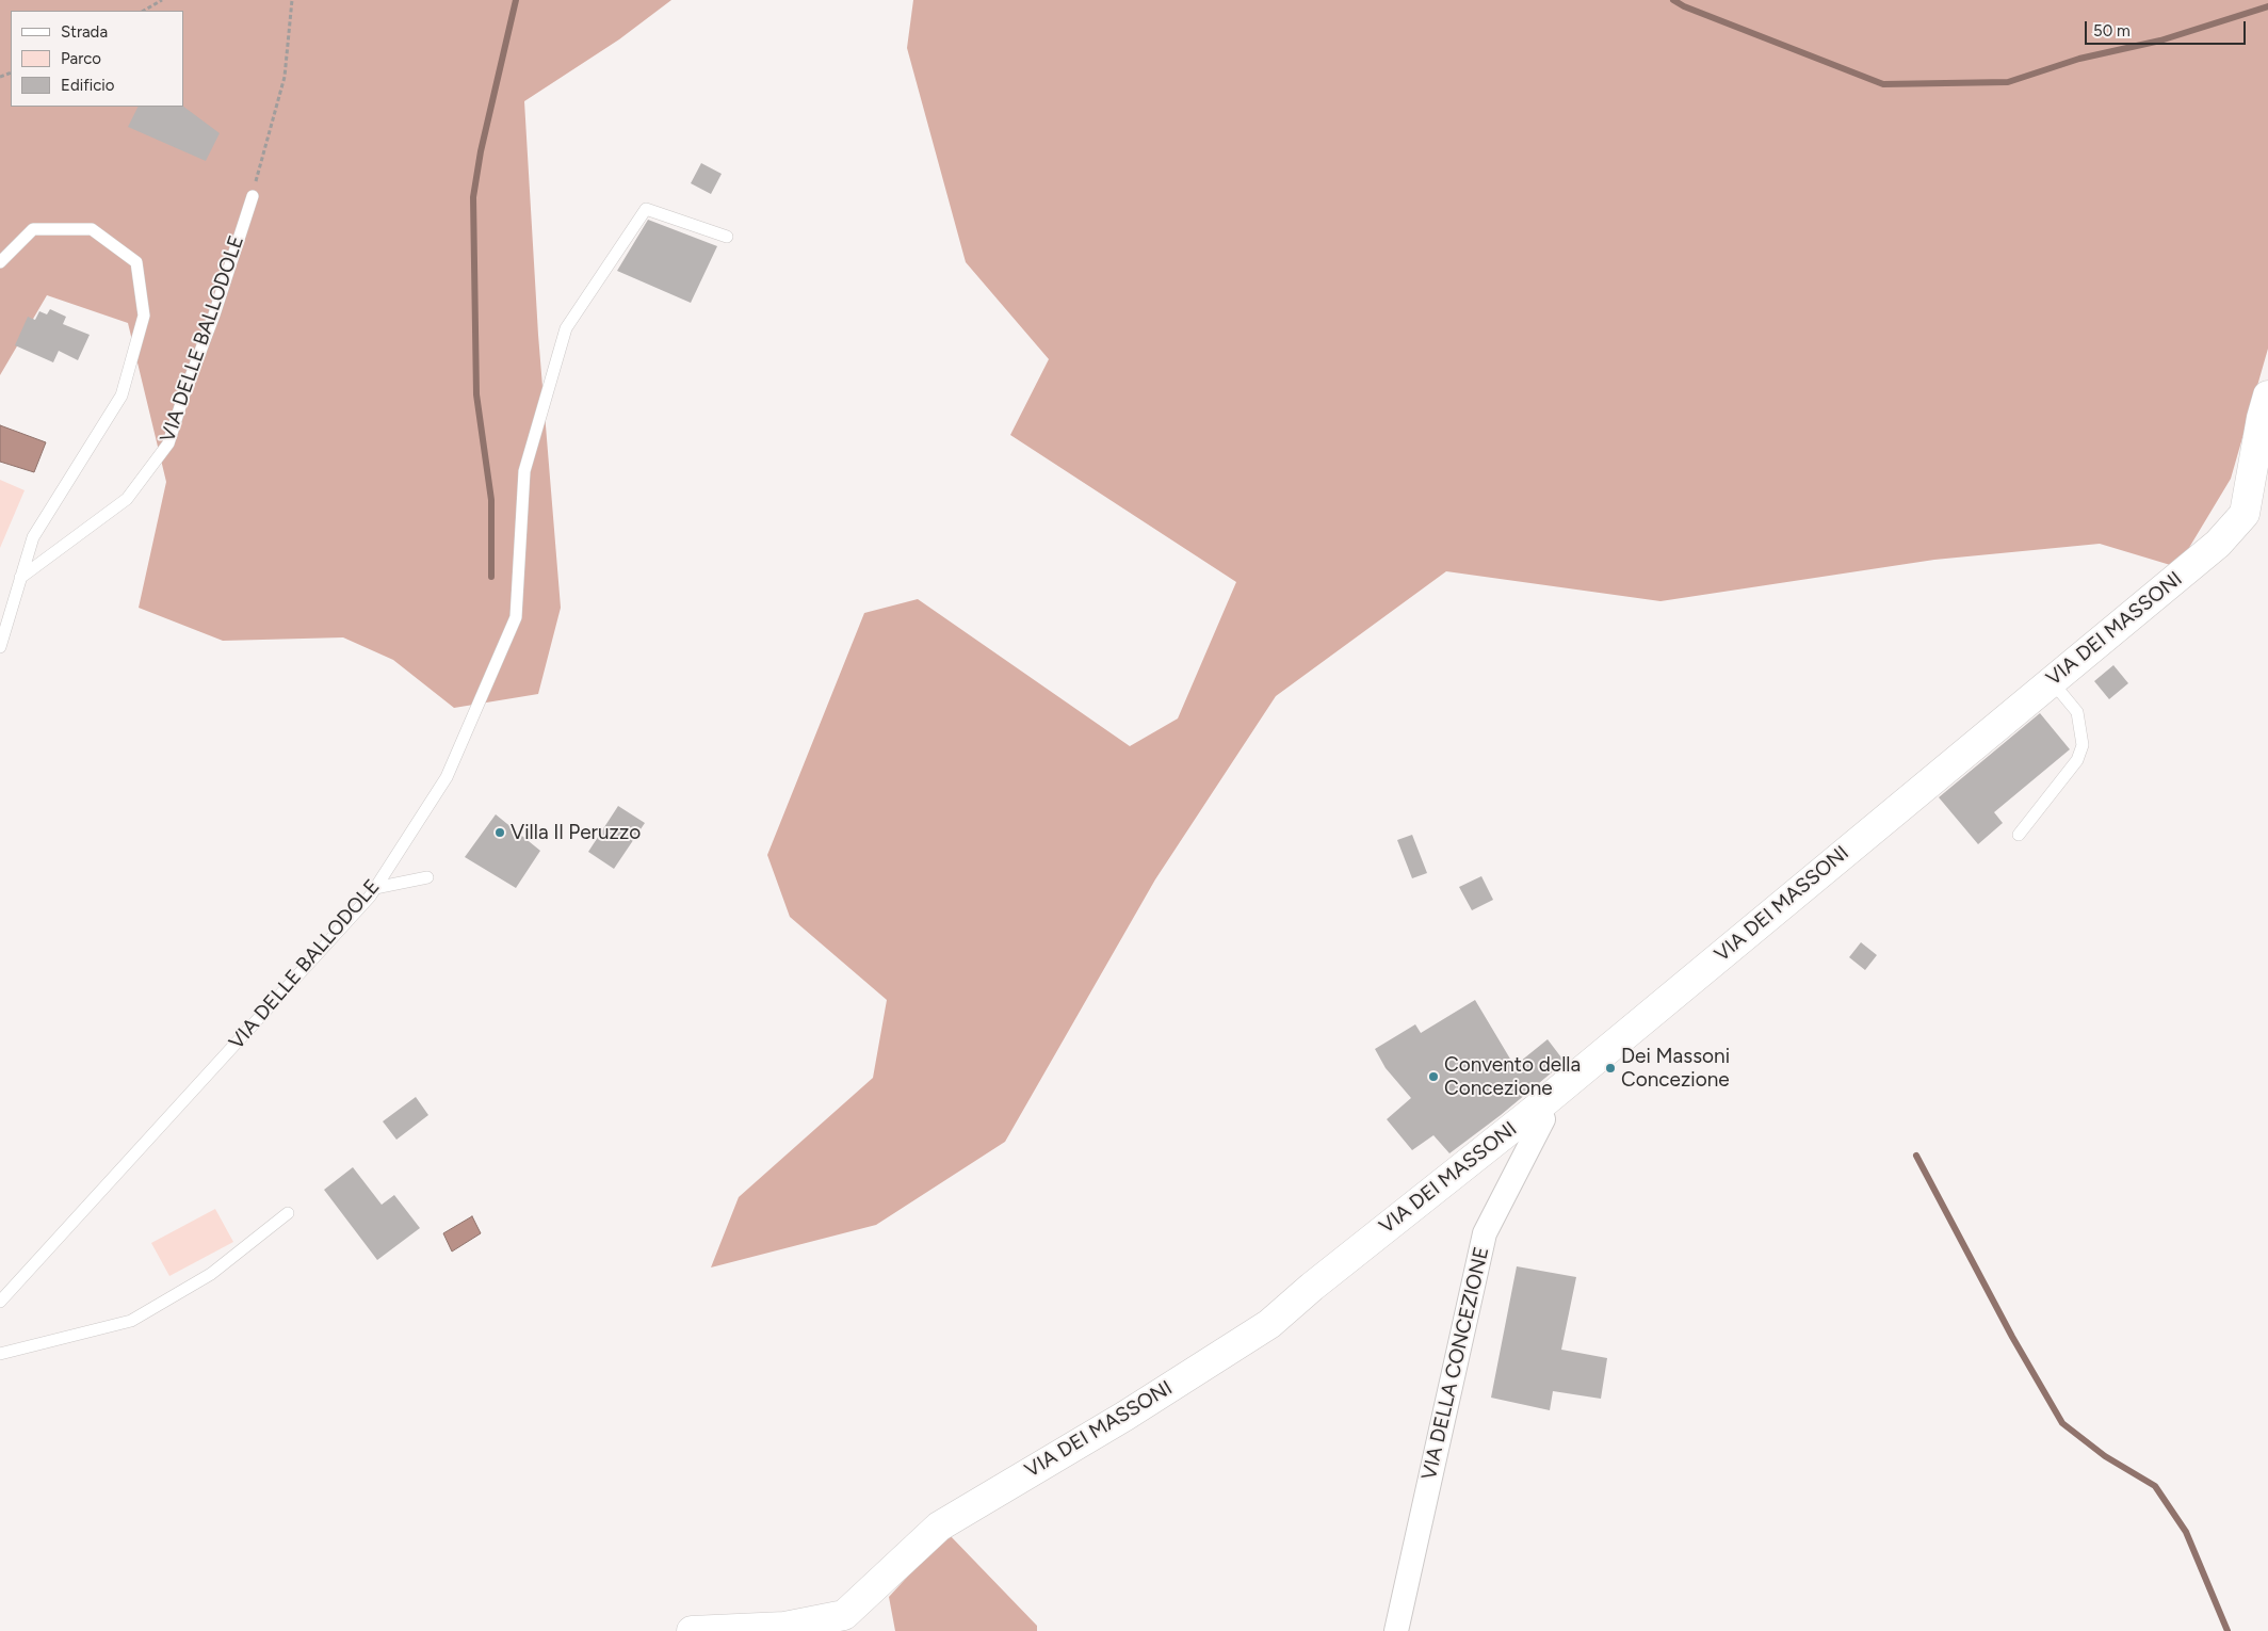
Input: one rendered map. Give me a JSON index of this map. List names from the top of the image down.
{
  "streets": {
    "street": ["VIA DEI MASSONI", "VIA DELLA CONCEZIONE"],
    "lane": ["VIA DELLE BALLODOLE"]
  },
  "crossings": [
    ["VIA DEI MASSONI", "VIA DELLA CONCEZIONE"]
  ],
  "places": ["Villa Il Peruzzo", "Dei Massoni Concezione", "Convento della Concezione"],
  "legend": ["Strada", "Parco", "Edificio"],
  "scale_bar": "50 m"
}
